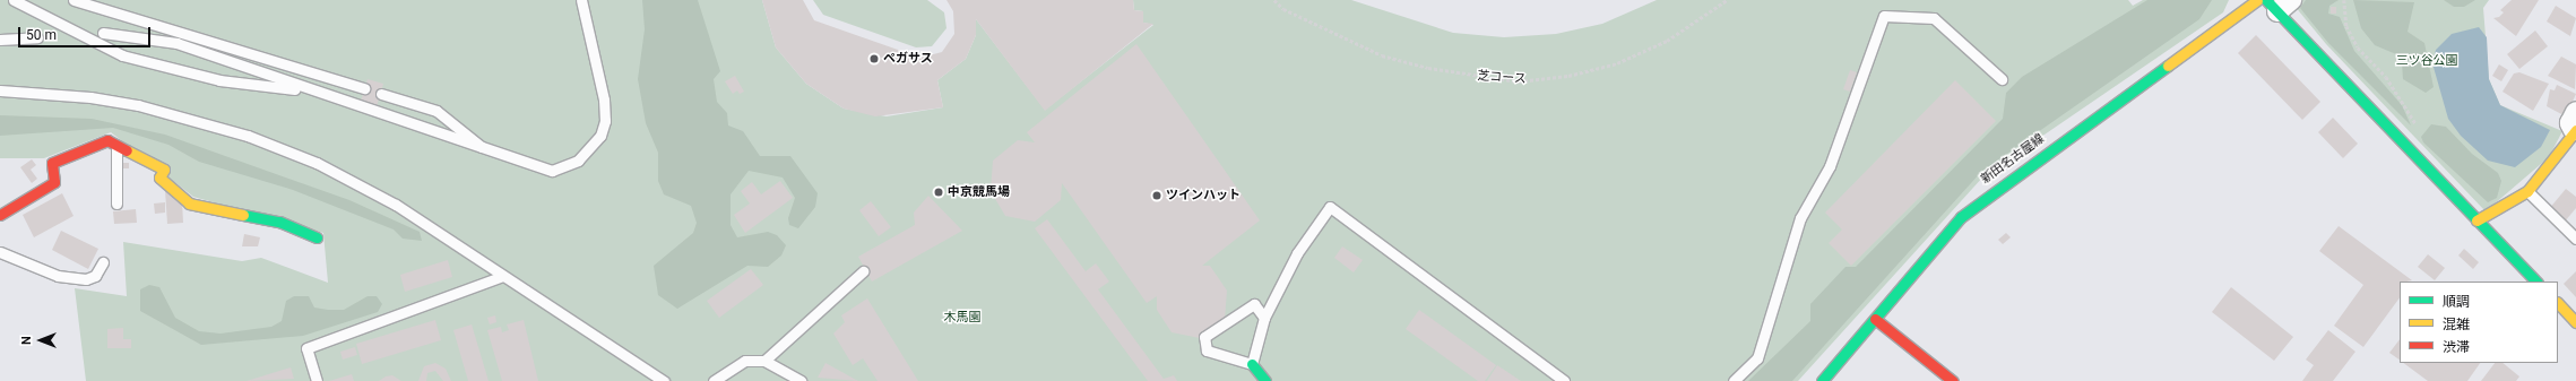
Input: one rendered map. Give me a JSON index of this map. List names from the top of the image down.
{
  "streets": {
    "street": ["新田名古屋線"],
    "path": ["芝コース"]
  },
  "parks": ["三ツ谷公園", "木馬園"],
  "places": ["ペガサス", "中京競馬場", "ツインハット"],
  "legend": ["順調", "混雑", "渋滞"],
  "scale_bar": "50 m",
  "north": "left"
}
